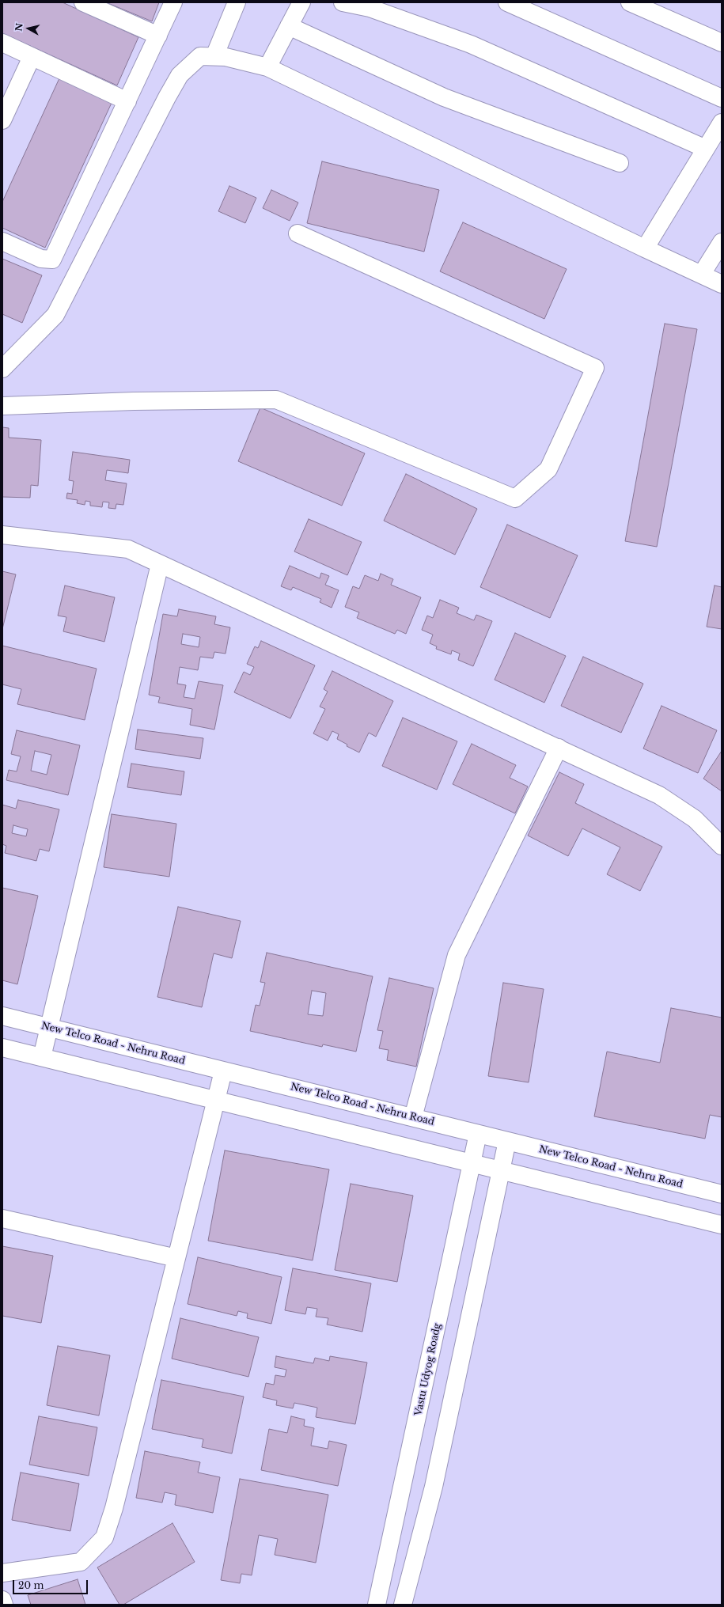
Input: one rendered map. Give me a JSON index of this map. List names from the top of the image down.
{
  "streets": {
    "street": ["New Telco Road - Nehru Road", "Vastu Udyog Roadg"]
  },
  "crossings": [
    ["New Telco Road - Nehru Road", "Vastu Udyog Roadg"]
  ],
  "scale_bar": "20 m",
  "north": "left"
}
